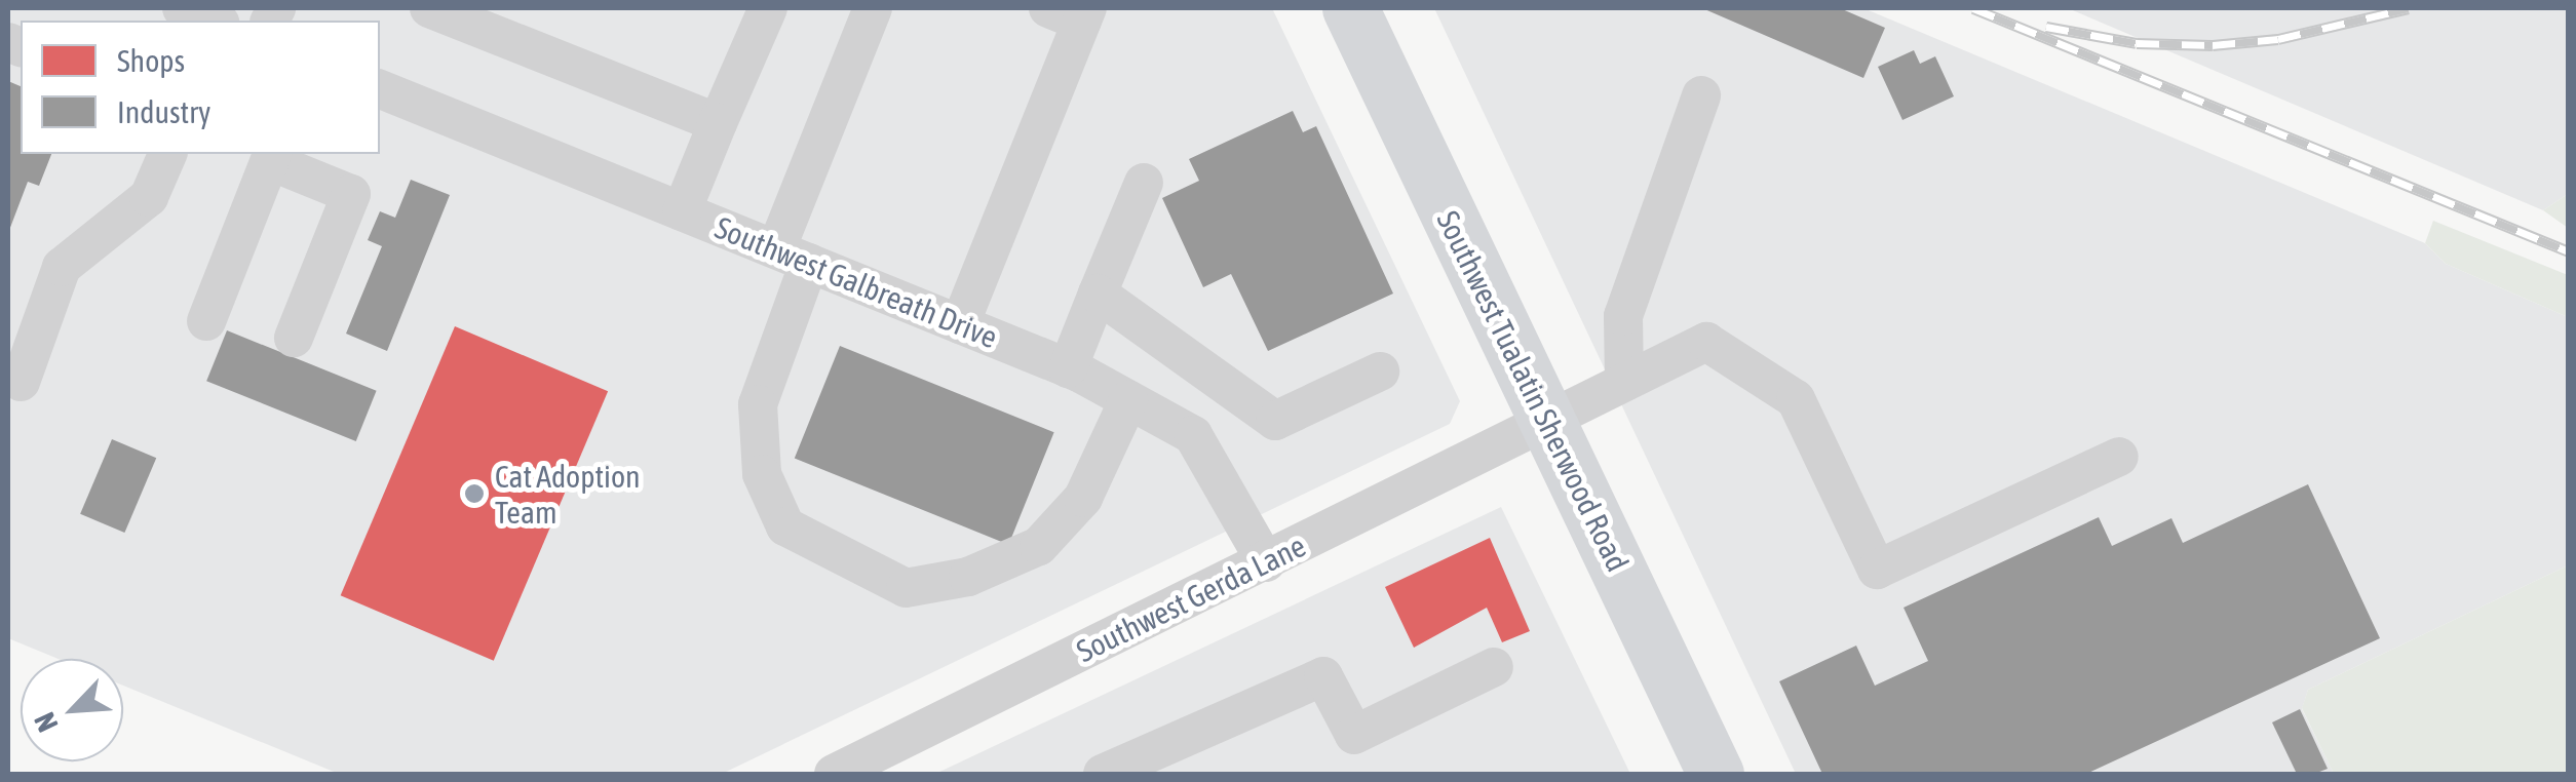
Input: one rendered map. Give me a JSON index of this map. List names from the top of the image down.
{
  "streets": {
    "highway": ["Southwest Tualatin Sherwood Road"],
    "street": ["Southwest Galbreath Drive", "Southwest Gerda Lane"]
  },
  "crossings": [
    ["Southwest Galbreath Drive", "Southwest Gerda Lane"],
    ["Southwest Tualatin Sherwood Road", "Southwest Gerda Lane"]
  ],
  "places": ["Cat Adoption Team"],
  "legend": ["Shops", "Industry"],
  "north": "bottom left"
}
